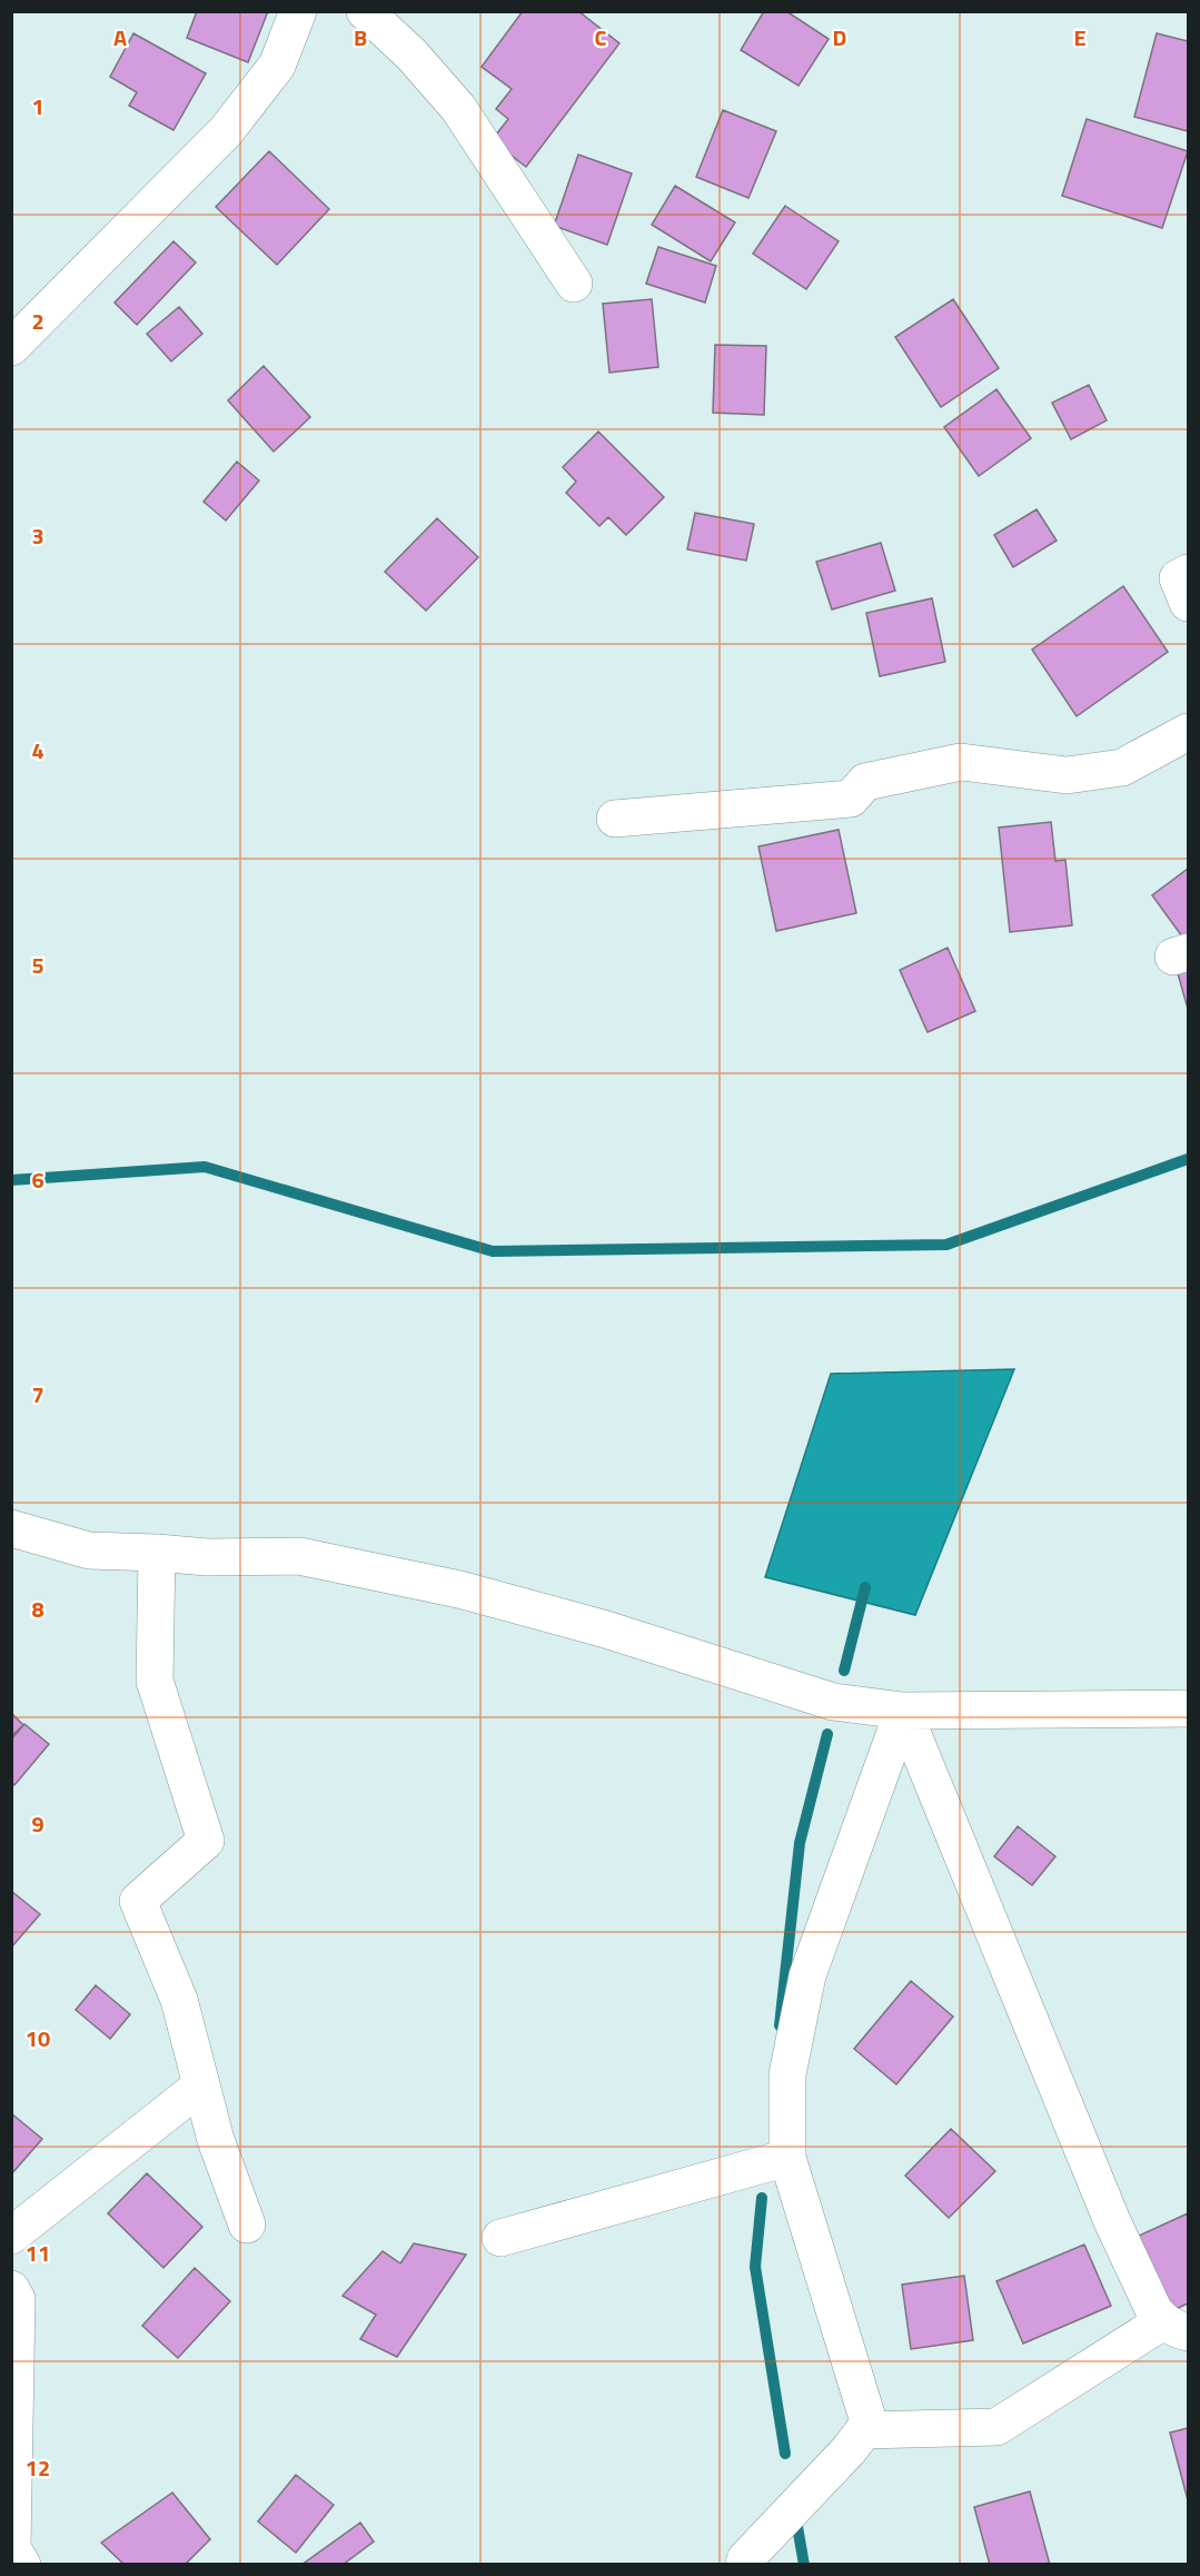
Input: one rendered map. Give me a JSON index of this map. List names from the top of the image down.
{
  "grid": {
    "columns": [
      "A",
      "B",
      "C",
      "D",
      "E"
    ],
    "rows": [
      "1",
      "2",
      "3",
      "4",
      "5",
      "6",
      "7",
      "8",
      "9",
      "10",
      "11",
      "12"
    ]
  }
}
